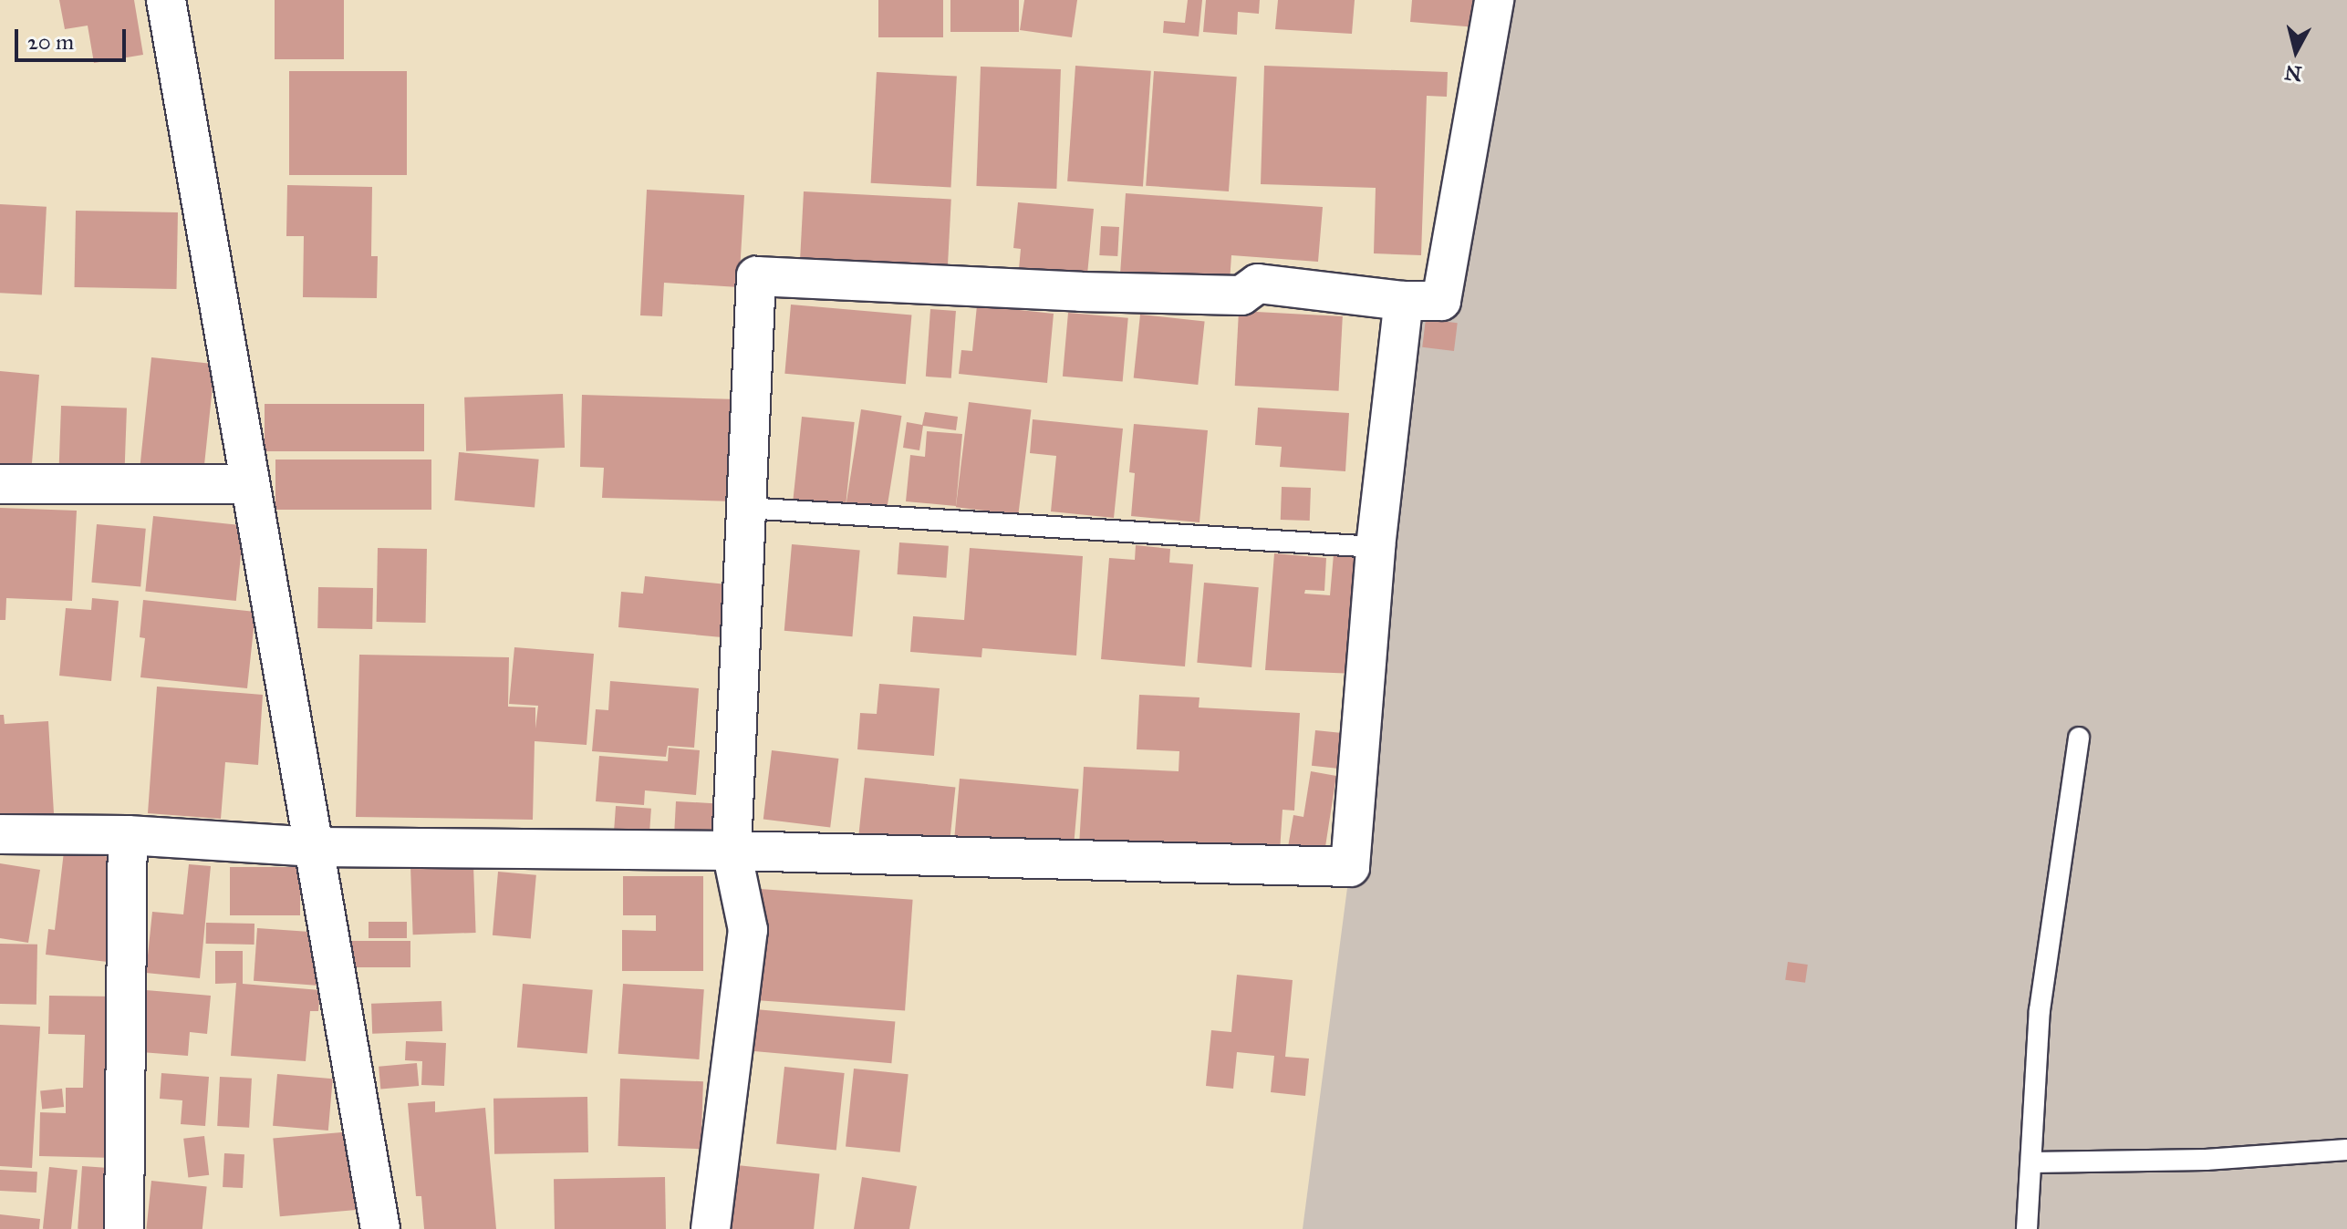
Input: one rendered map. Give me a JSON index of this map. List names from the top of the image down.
{
  "scale_bar": "20 m",
  "north": "bottom"
}
